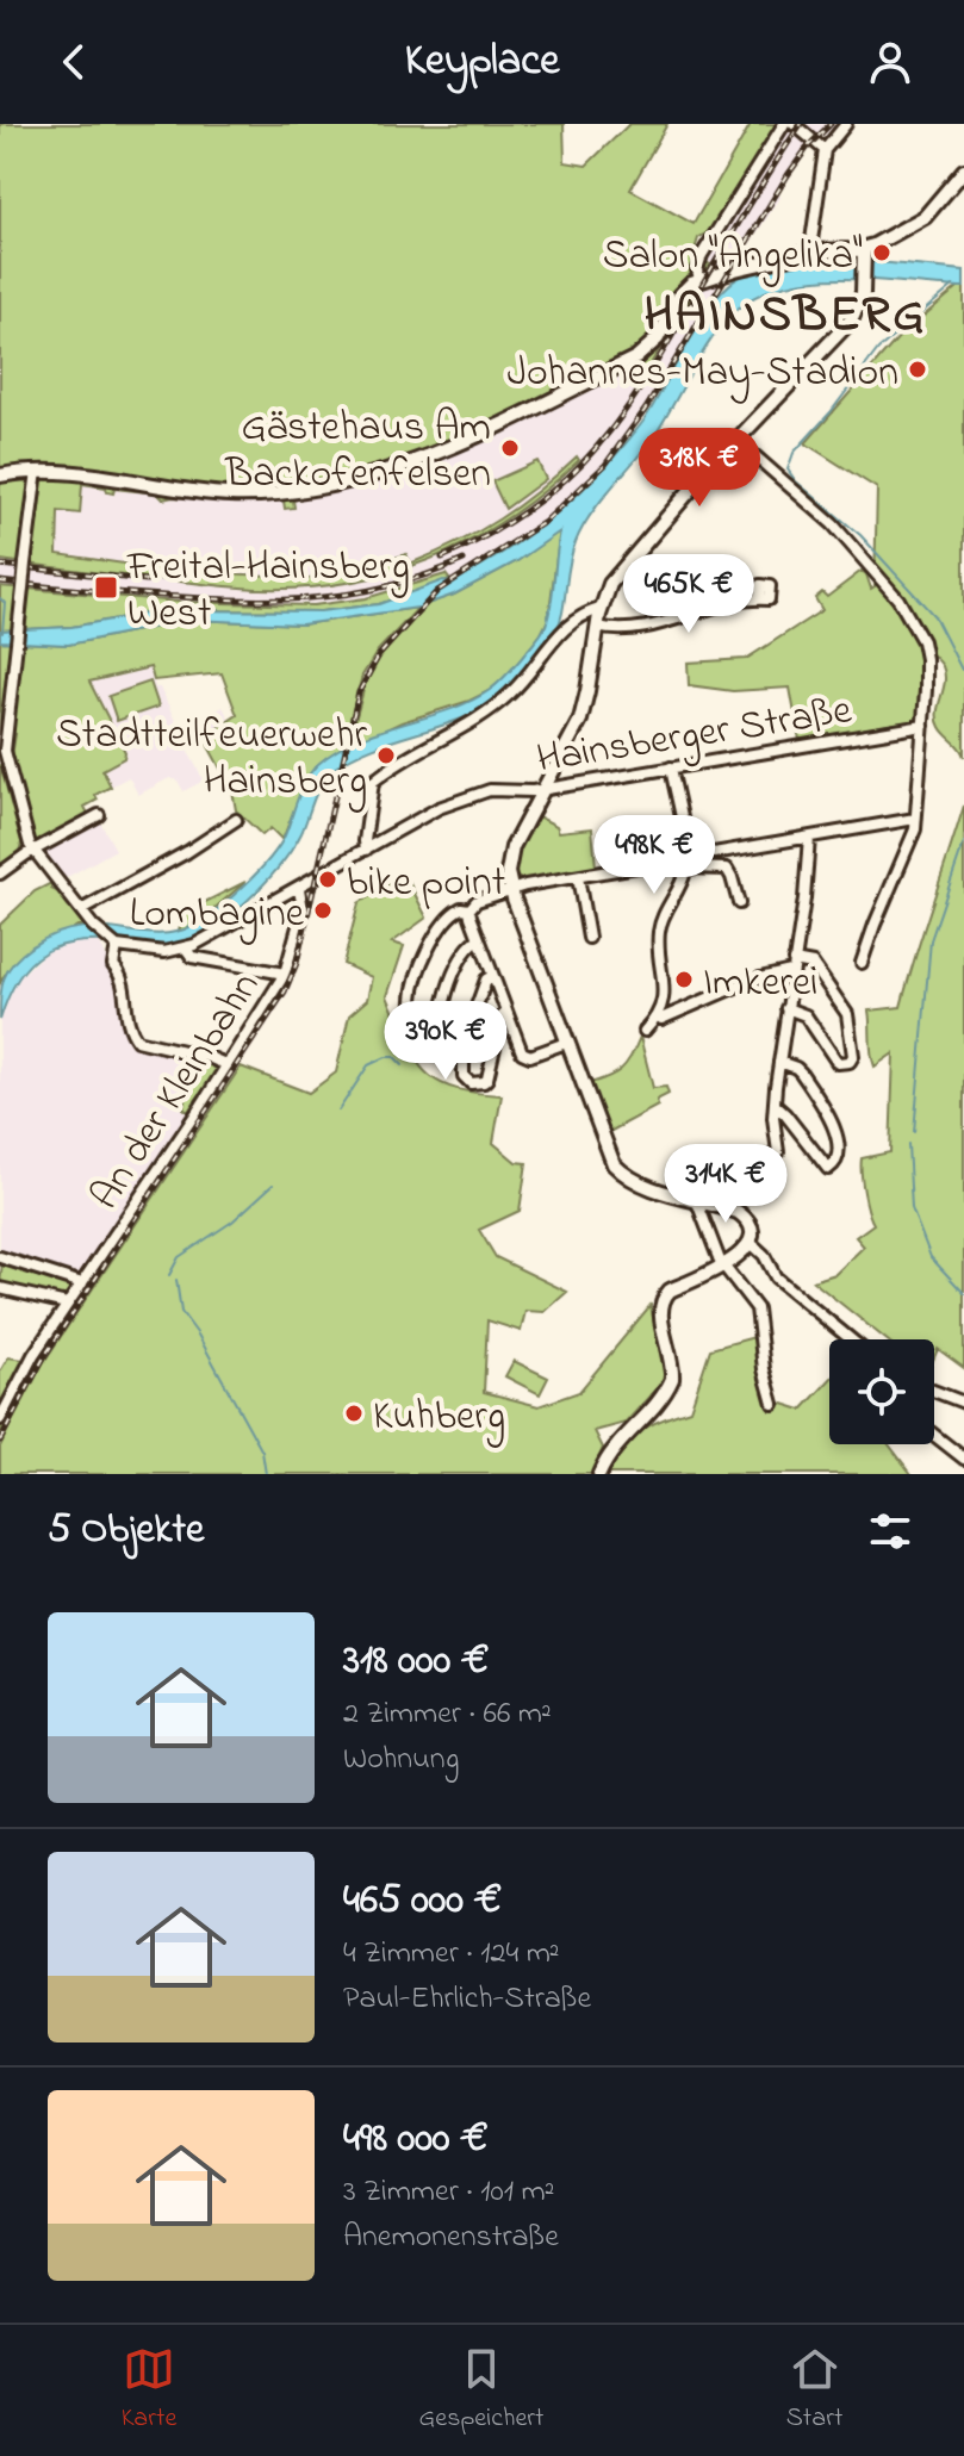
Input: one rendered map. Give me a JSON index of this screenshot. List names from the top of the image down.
{
  "streets": {
    "street": ["Hainsberger Straße", "An der Kleinbahn"]
  },
  "crossings": [
    ["Hainsberger Straße", "An der Kleinbahn"]
  ],
  "districts": ["HAINSBERG"],
  "places": {
    "other": [
      "Salon \"Angelika\"",
      "Johannes-May-Stadion",
      "Gästehaus Am Backofenfelsen",
      "Stadtteilfeuerwehr Hainsberg",
      "bike point",
      "Lombagine",
      "Imkerei",
      "Kuhberg"
    ],
    "transit": ["Freital-Hainsberg West"]
  },
  "page": {
    "header": "Keyplace",
    "price": [
      "318K €",
      "465K €",
      "498K €",
      "390K €",
      "314K €"
    ],
    "heading": "5 Objekte",
    "list": [
      {
        "name": "318 000 €",
        "note": "2 Zimmer · 66 m² · Wohnung"
      },
      {
        "name": "465 000 €",
        "note": "4 Zimmer · 124 m² · Paul-Ehrlich-Straße"
      },
      {
        "name": "498 000 €",
        "note": "3 Zimmer · 101 m² · Anemonenstraße"
      }
    ],
    "tabs": ["Karte", "Gespeichert", "Start"]
  }
}
